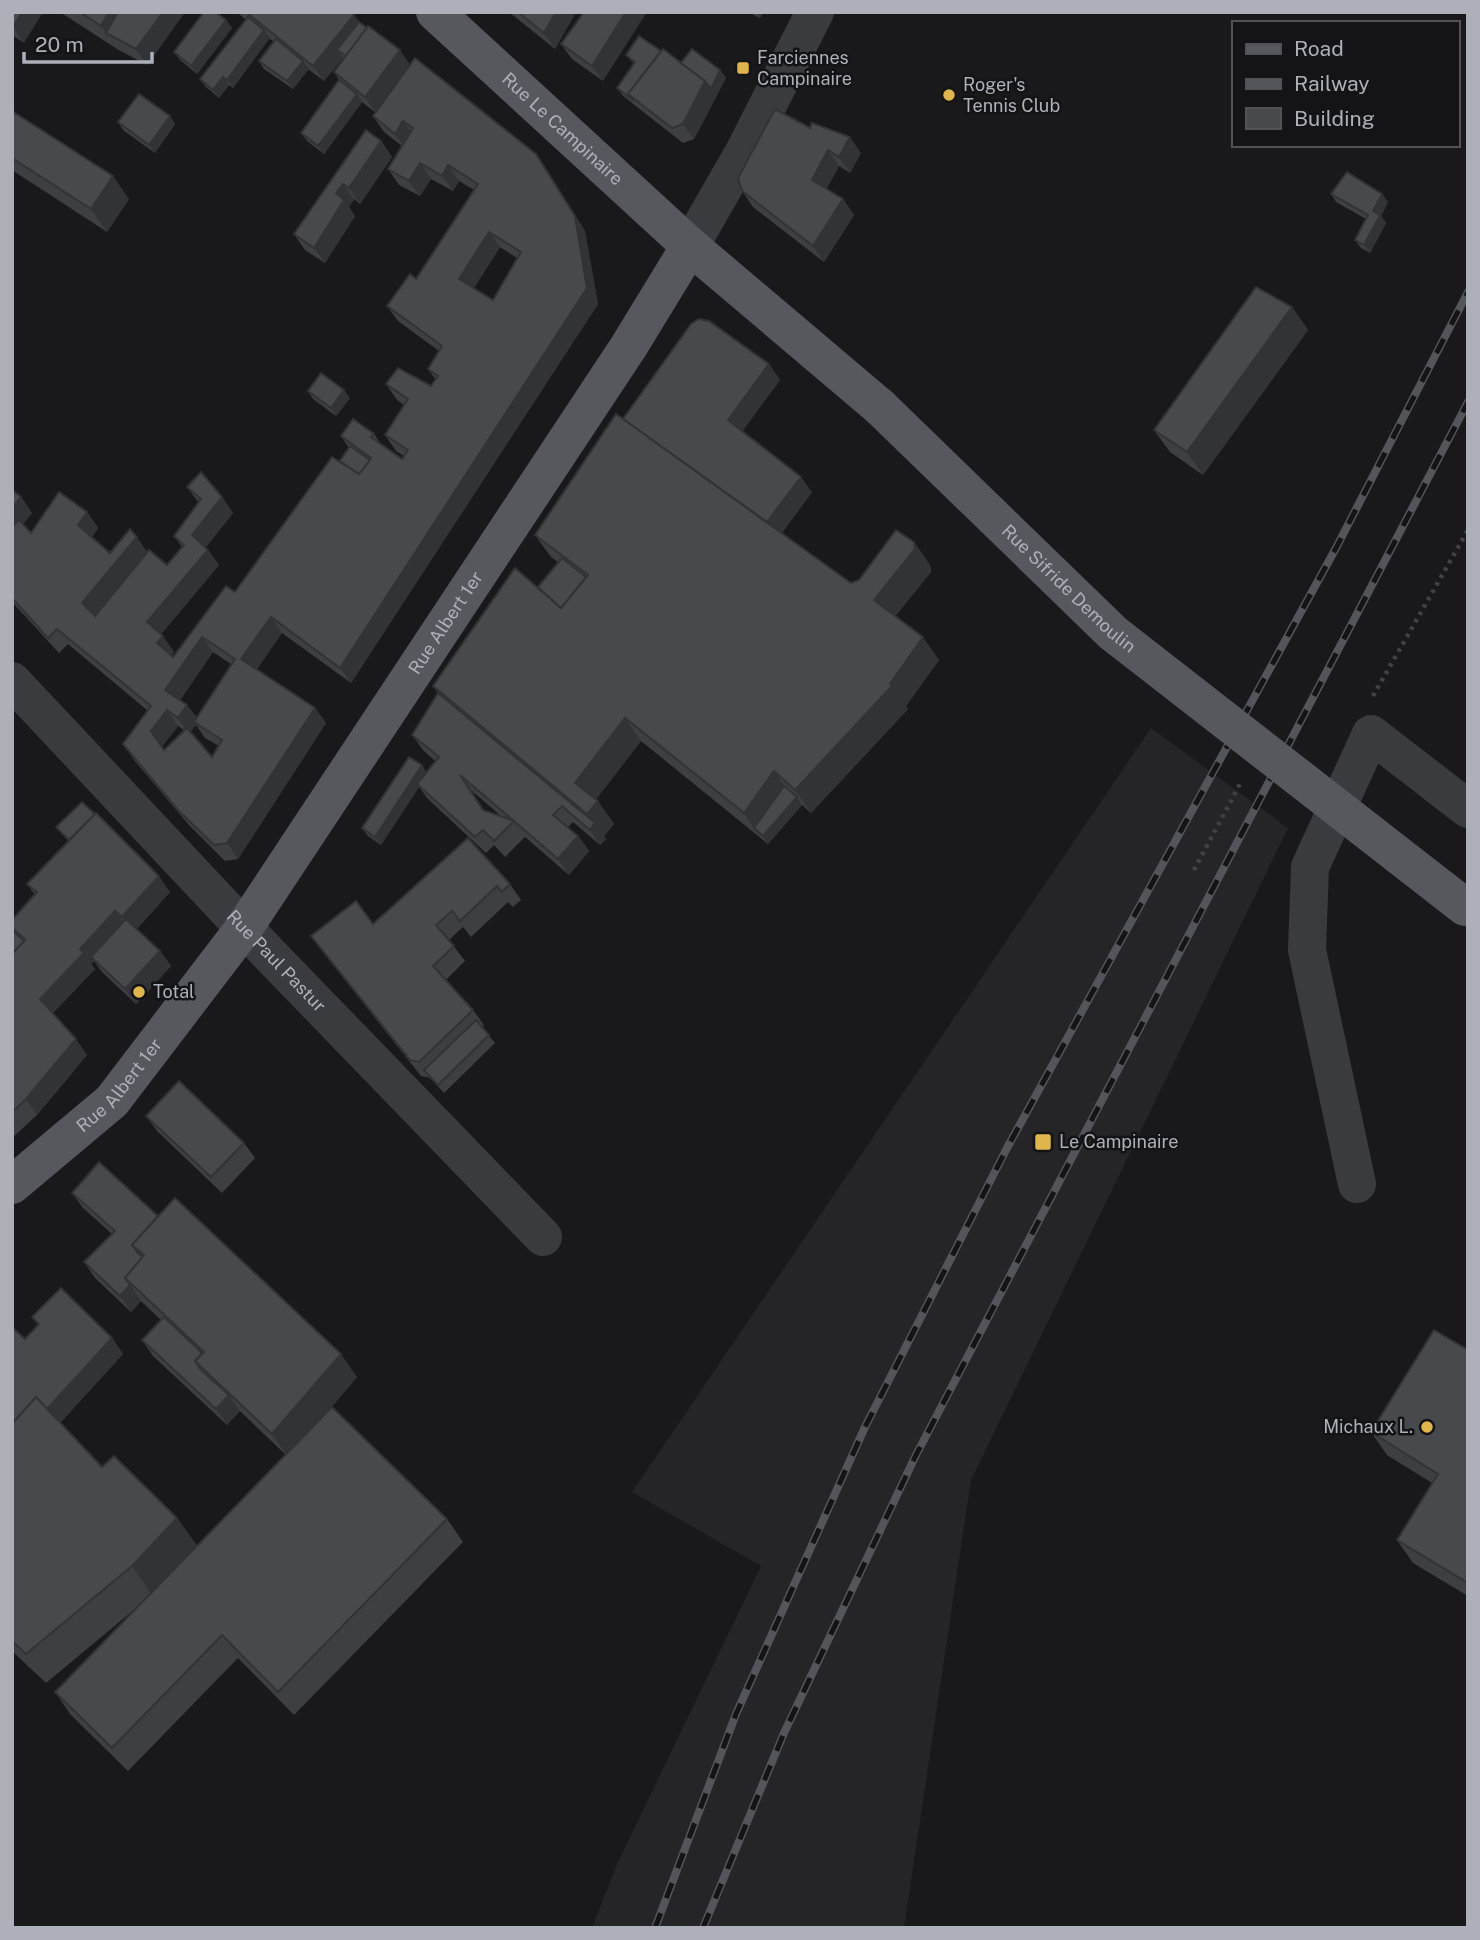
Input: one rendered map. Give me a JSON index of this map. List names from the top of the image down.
{
  "streets": {
    "main road": ["Rue Le Campinaire", "Rue Sifride Demoulin", "Rue Albert 1er"],
    "street": ["Rue Paul Pastur"]
  },
  "crossings": [
    ["Rue Le Campinaire", "Rue Sifride Demoulin"],
    ["Rue Le Campinaire", "Rue Albert 1er"],
    ["Rue Sifride Demoulin", "Rue Albert 1er"],
    ["Rue Albert 1er", "Rue Paul Pastur"]
  ],
  "places": {
    "transit": ["Farciennes Campinaire", "Le Campinaire"],
    "other": ["Roger's Tennis Club", "Total", "Michaux L."]
  },
  "legend": ["Road", "Railway", "Building"],
  "scale_bar": "20 m"
}
